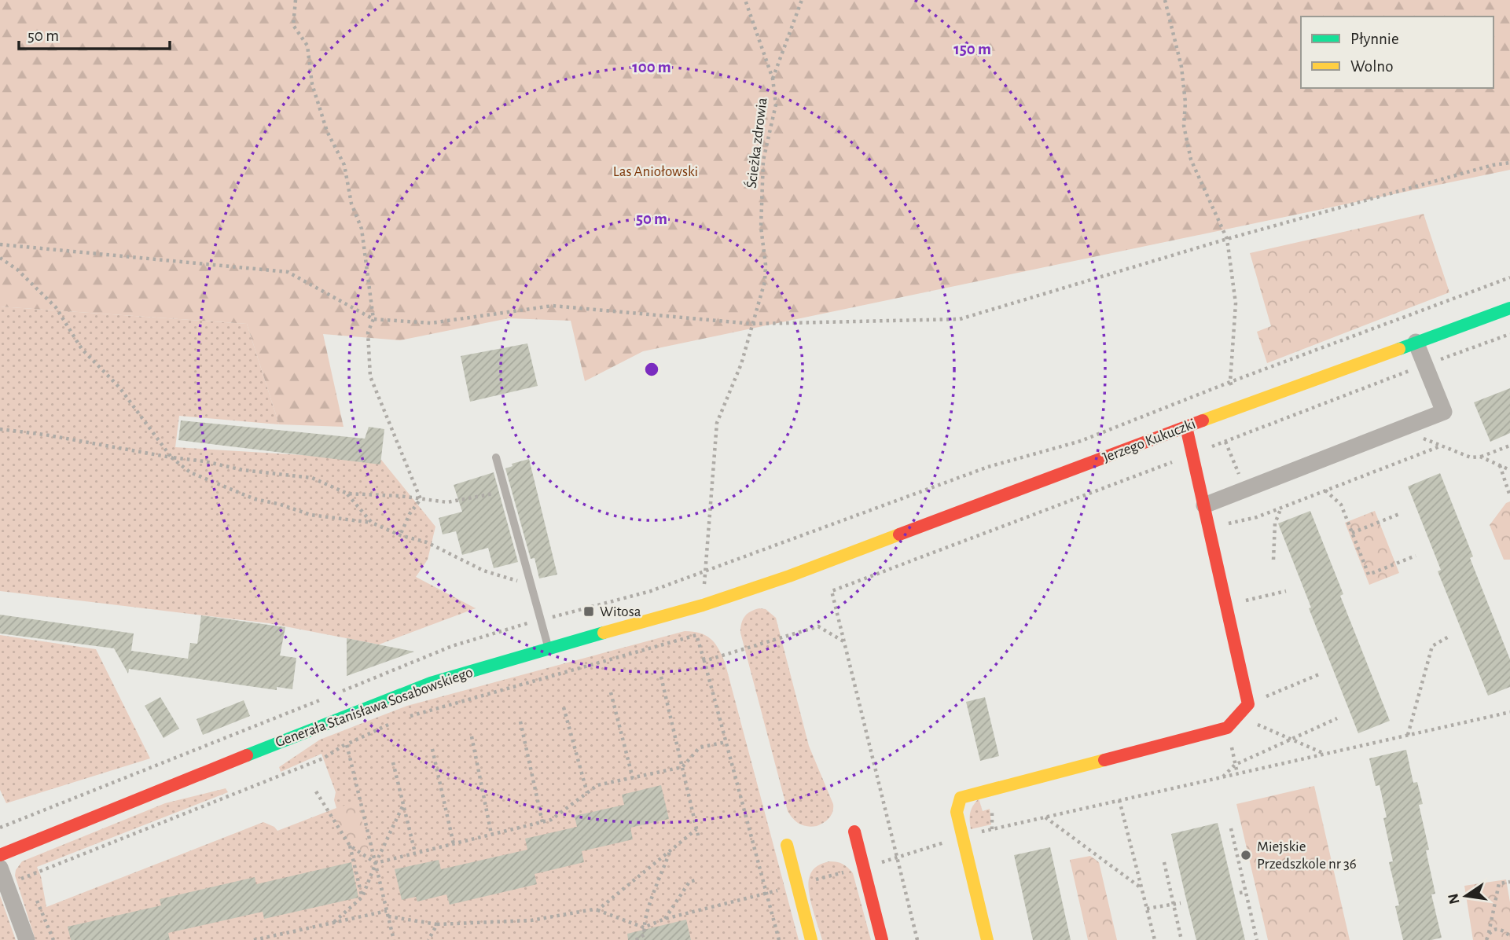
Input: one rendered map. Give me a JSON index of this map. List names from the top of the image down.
{
  "streets": {
    "street": ["Jerzego Kukuczki", "Generała Stanisława Sosabowskiego"],
    "path": ["Ścieżka zdrowia"]
  },
  "crossings": [
    ["Jerzego Kukuczki", "Generała Stanisława Sosabowskiego"]
  ],
  "parks": ["Las Aniołowski"],
  "places": {
    "transit": ["Witosa"],
    "other": ["Miejskie Przedszkole nr 36"]
  },
  "legend": ["Płynnie", "Wolno"],
  "scale_bar": "50 m",
  "north": "left",
  "rings": ["150 m", "100 m", "50 m"]
}
